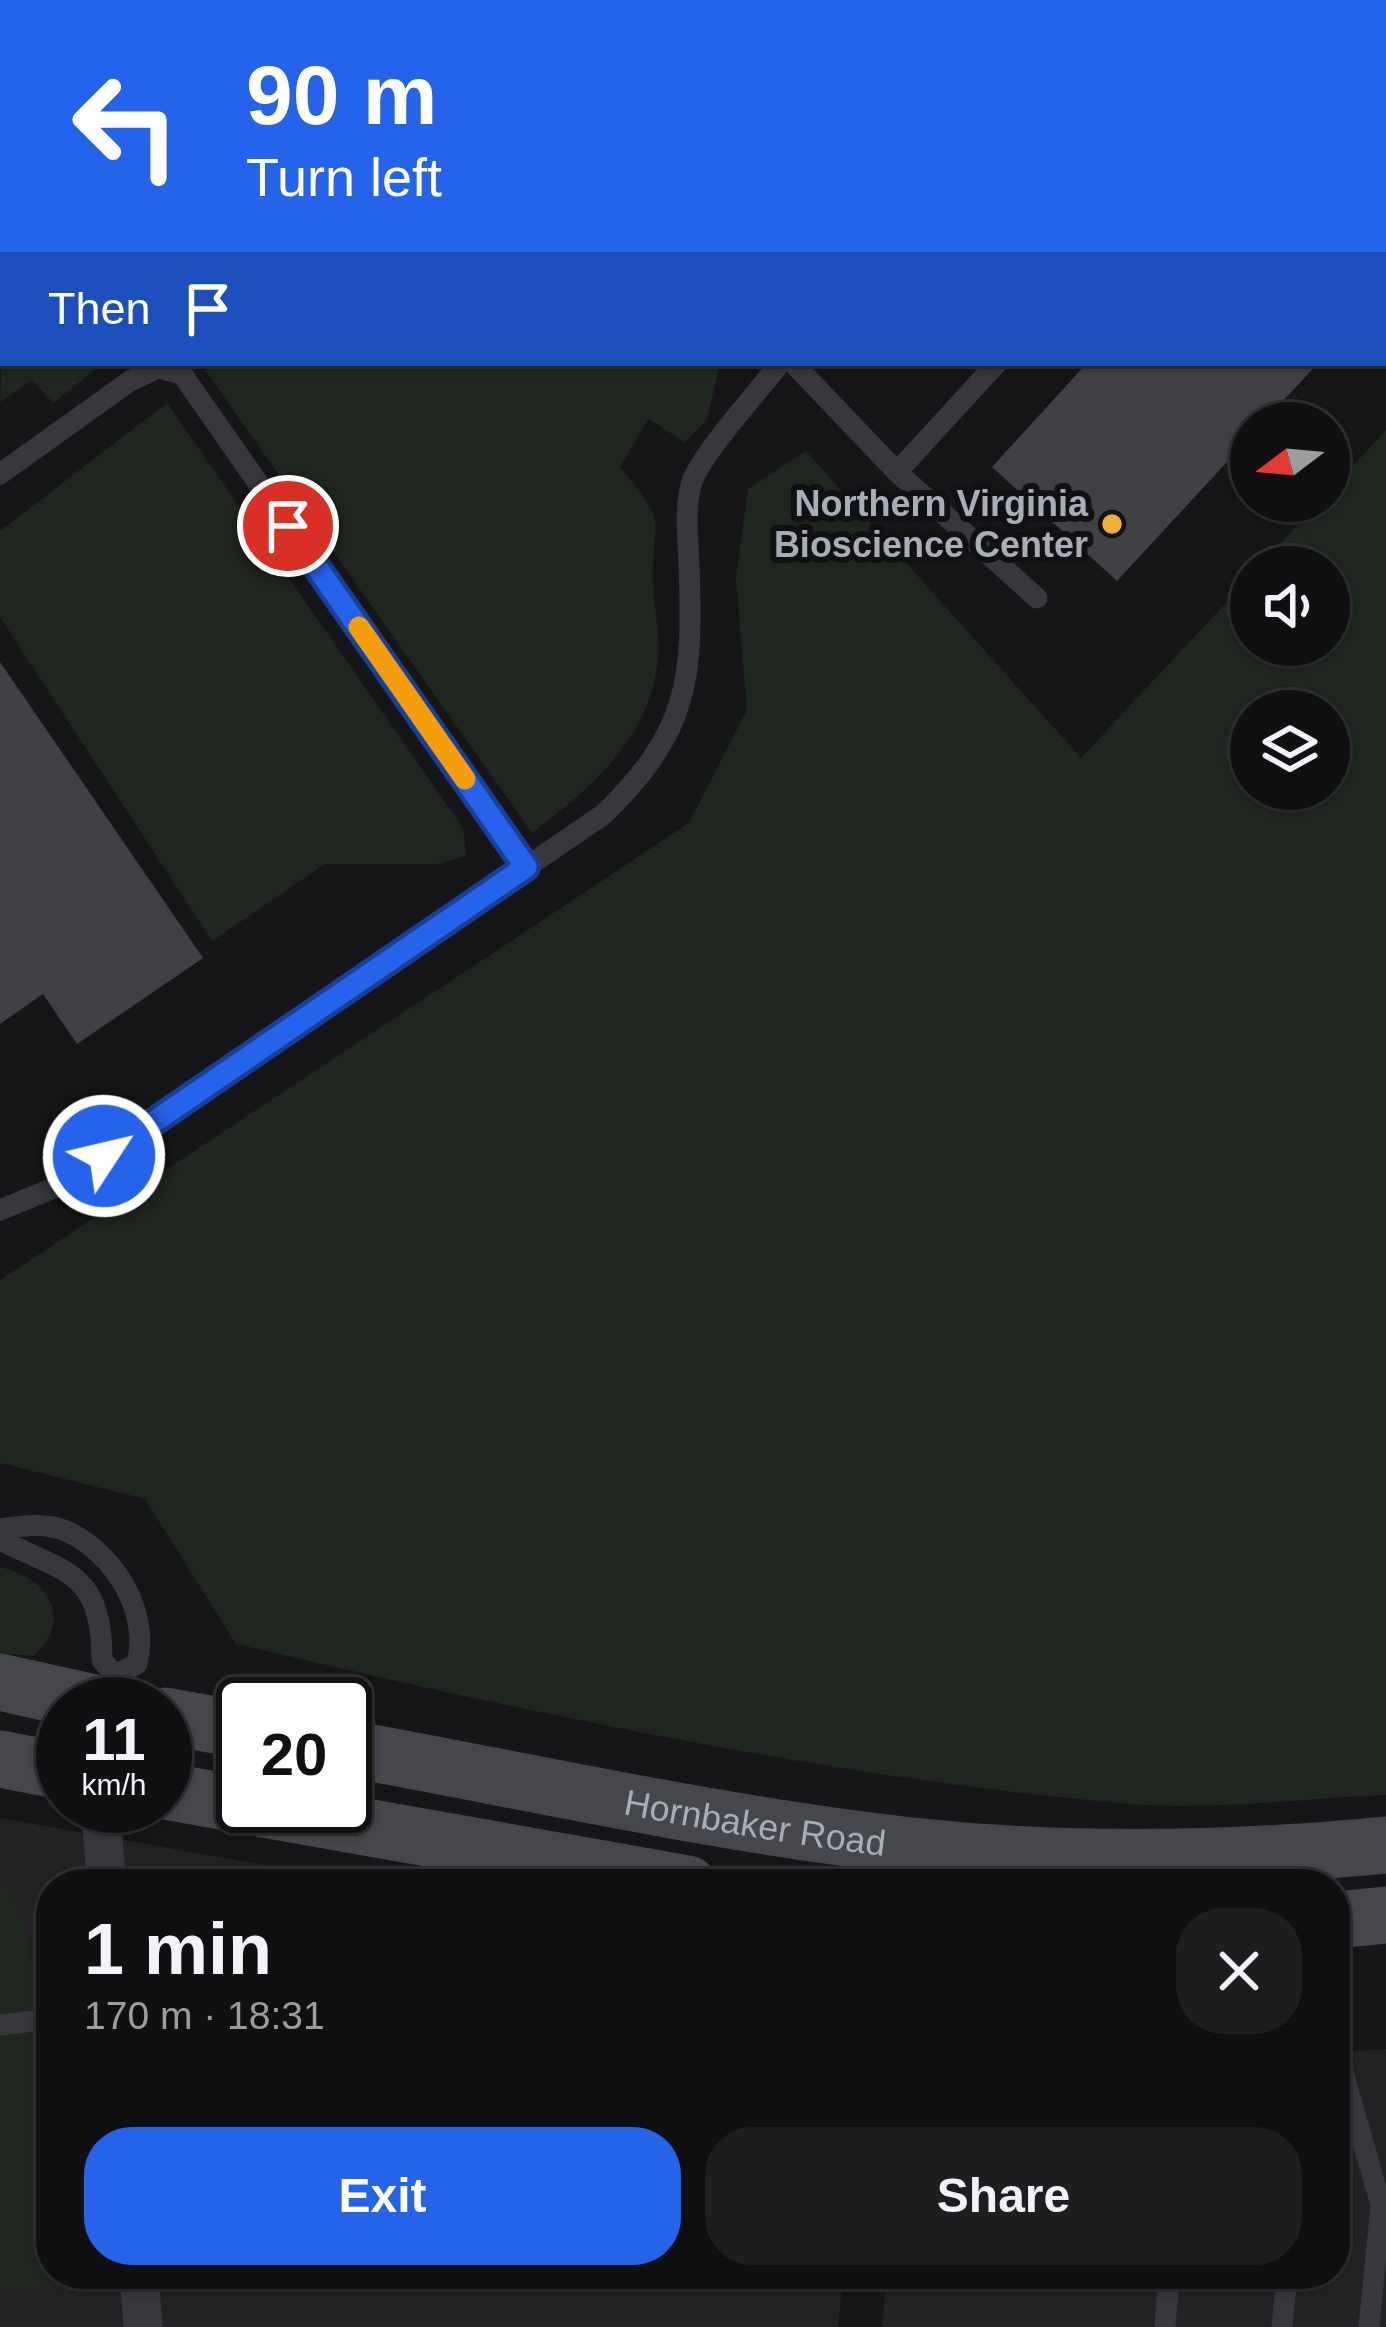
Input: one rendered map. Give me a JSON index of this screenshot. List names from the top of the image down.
{
  "streets": {
    "main road": ["Hornbaker Road"]
  },
  "places": ["Northern Virginia Bioscience Center"],
  "north": "left",
  "page": {
    "turn": ["90 m", "Turn left"],
    "then": "Then",
    "speed": "11 km/h",
    "limit": "20",
    "heading": ["1 min", "170 m · 18:31"],
    "buttons": ["Exit", "Share"]
  }
}
